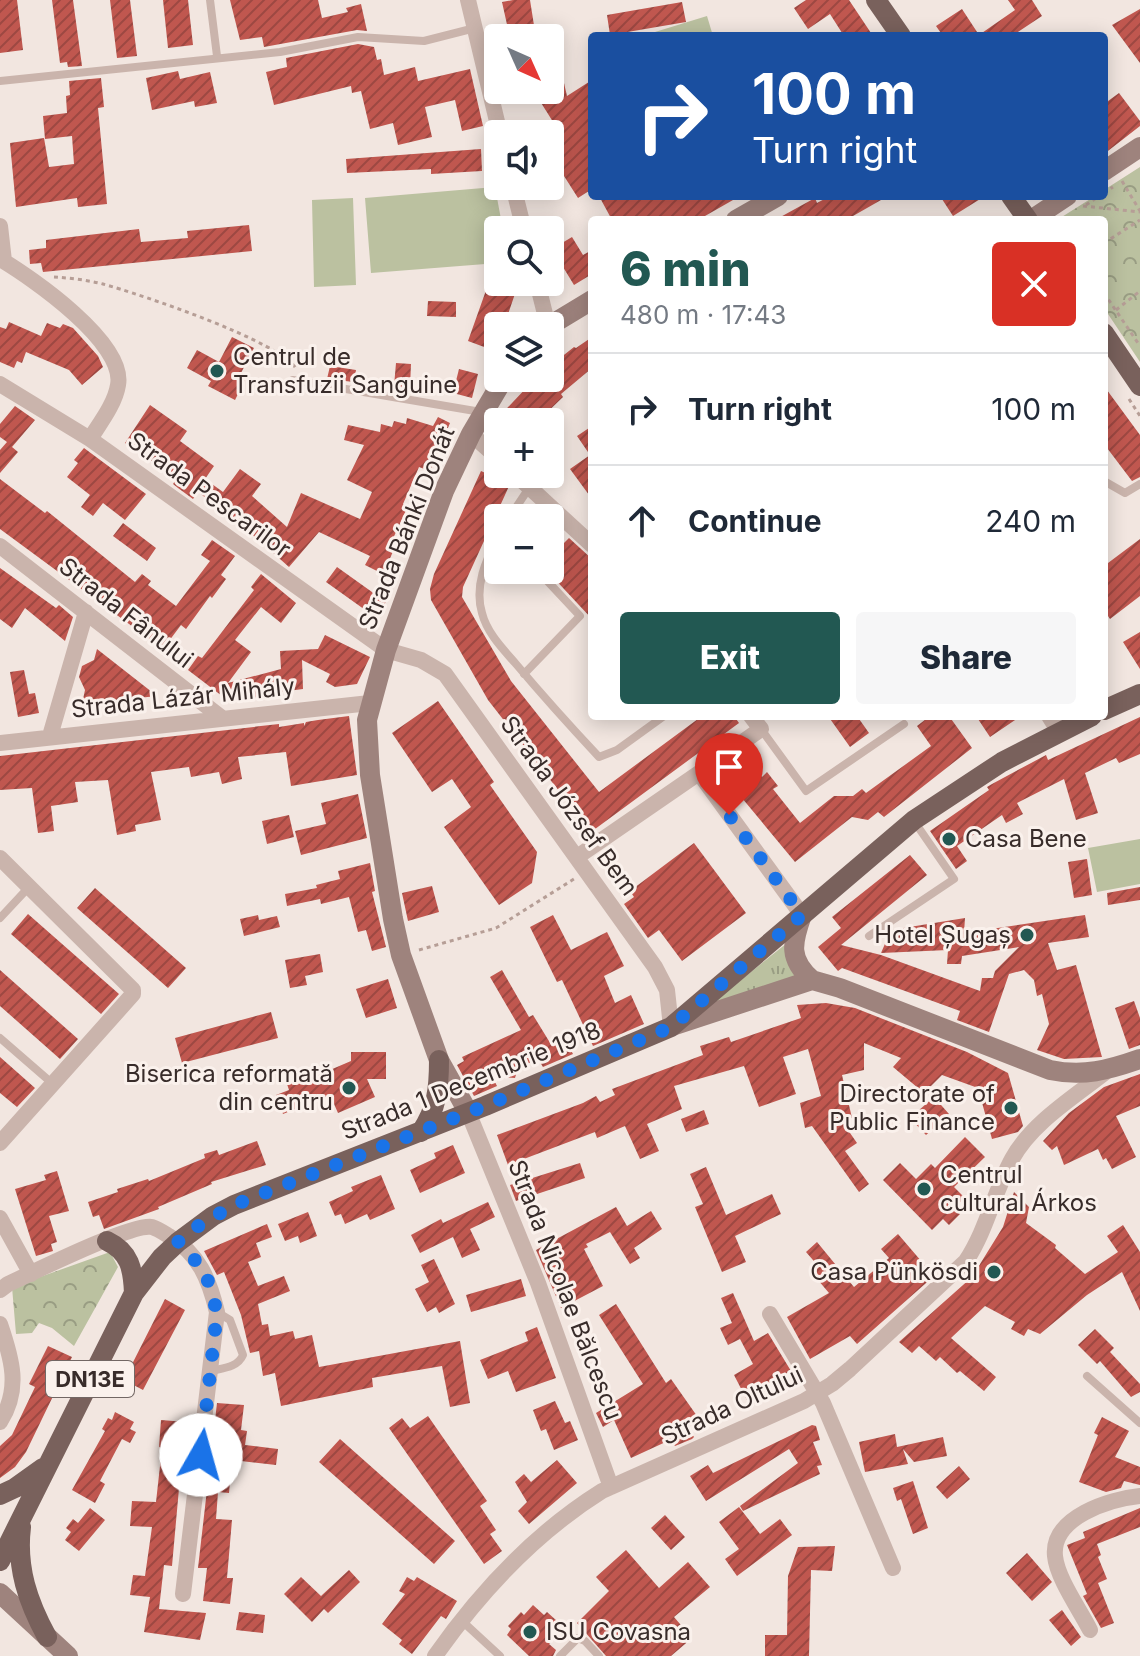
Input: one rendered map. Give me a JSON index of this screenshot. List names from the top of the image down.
{
  "streets": {
    "main road": ["Strada 1 Decembrie 1918", "DN13E"],
    "street": [
      "Strada Pescarilor",
      "Strada Bánki Donát",
      "Strada Fânului",
      "Strada Lázár Mihály",
      "Strada József Bem",
      "Strada Nicolae Bălcescu",
      "Strada Oltului"
    ]
  },
  "crossings": [
    ["Strada Pescarilor", "Strada Bánki Donát"],
    ["Strada Pescarilor", "Strada József Bem"],
    ["Strada Bánki Donát", "Strada Lázár Mihály"],
    ["Strada Bánki Donát", "Strada József Bem"],
    ["Strada Fânului", "Strada Lázár Mihály"],
    ["Strada József Bem", "Strada 1 Decembrie 1918"],
    ["Strada József Bem", "DN13E"],
    ["Strada 1 Decembrie 1918", "Strada Nicolae Bălcescu"],
    ["Strada 1 Decembrie 1918", "DN13E"],
    ["Strada Nicolae Bălcescu", "Strada Oltului"]
  ],
  "places": [
    "Centrul de Transfuzii Sanguine",
    "Casa Bene",
    "Hotel Șugaș",
    "Biserica reformată din centru",
    "Directorate of Public Finance",
    "Centrul cultural Árkos",
    "Casa Pünkösdi",
    "ISU Covasna"
  ],
  "north": "bottom right",
  "page": {
    "map_buttons": ["+", "−"],
    "turn": ["100 m", "Turn right"],
    "heading": ["6 min", "480 m · 17:43"],
    "list": [
      {
        "name": "Turn right",
        "value": "100 m"
      },
      {
        "name": "Continue",
        "value": "240 m"
      }
    ],
    "buttons": ["Exit", "Share"]
  }
}
